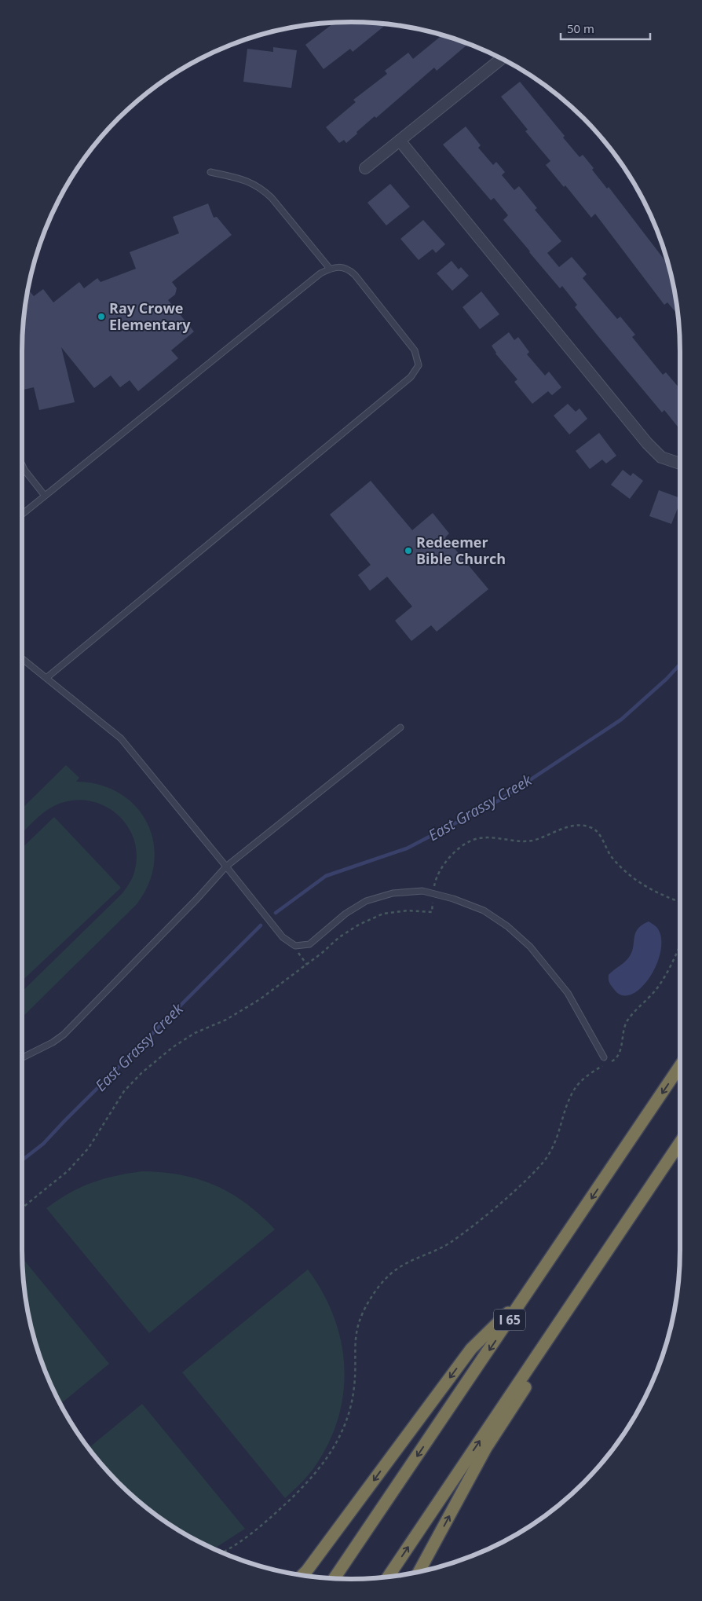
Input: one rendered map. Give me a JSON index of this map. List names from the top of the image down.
{
  "streets": {
    "highway": ["I 65"]
  },
  "water": ["East Grassy Creek"],
  "places": ["Ray Crowe Elementary", "Redeemer Bible Church"],
  "scale_bar": "50 m"
}
